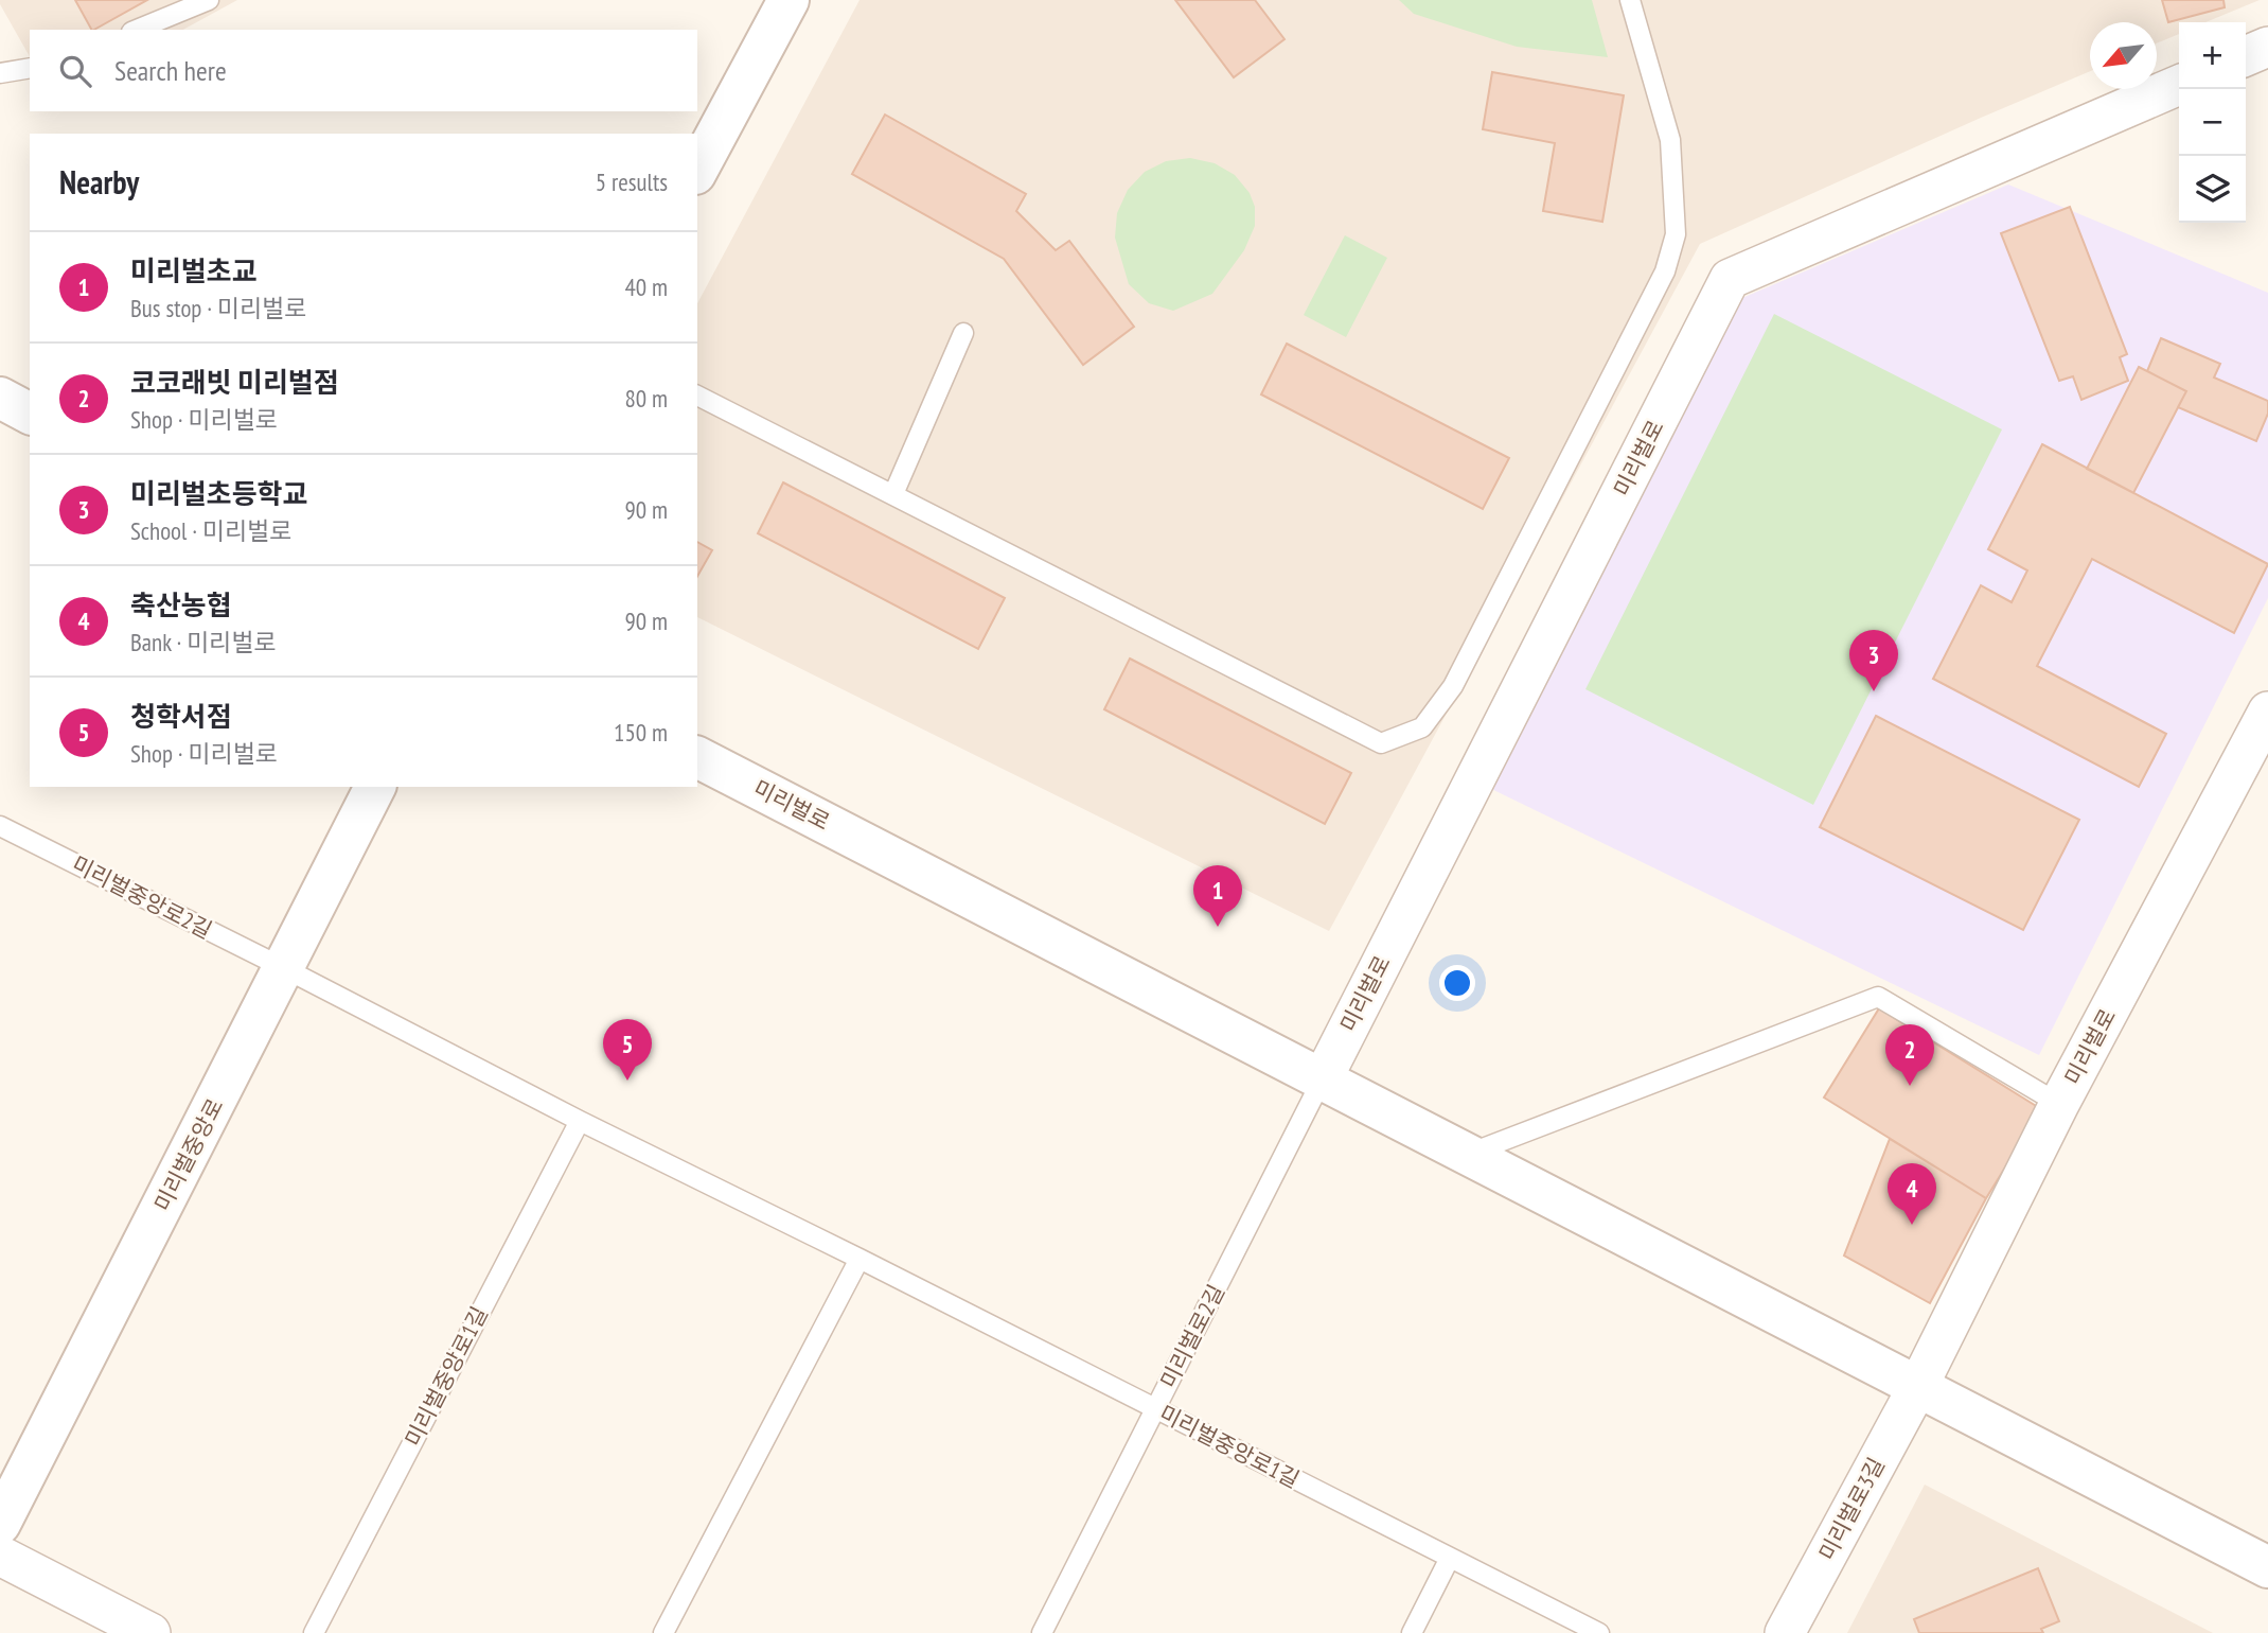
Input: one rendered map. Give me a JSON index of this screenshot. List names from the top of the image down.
{
  "streets": {
    "street": ["미리벌로", "미리벌중앙로", "미리벌로3길"],
    "lane": ["미리벌중앙로2길", "미리벌로2길", "미리벌중앙로1길"]
  },
  "crossings": [
    ["미리벌로", "미리벌로2길"],
    ["미리벌로", "미리벌로3길"],
    ["미리벌중앙로2길", "미리벌중앙로"],
    ["미리벌중앙로2길", "미리벌중앙로1길"],
    ["미리벌중앙로", "미리벌중앙로1길"],
    ["미리벌로2길", "미리벌중앙로1길"]
  ],
  "north": "bottom left",
  "page": {
    "map_buttons": ["+", "−"],
    "search": "Search here",
    "heading": ["Nearby", "5 results"],
    "list": [
      {
        "mark": "1",
        "name": "미리벌초교",
        "note": "Bus stop · 미리벌로",
        "value": "40 m"
      },
      {
        "mark": "2",
        "name": "코코래빗 미리벌점",
        "note": "Shop · 미리벌로",
        "value": "80 m"
      },
      {
        "mark": "3",
        "name": "미리벌초등학교",
        "note": "School · 미리벌로",
        "value": "90 m"
      },
      {
        "mark": "4",
        "name": "축산농협",
        "note": "Bank · 미리벌로",
        "value": "90 m"
      },
      {
        "mark": "5",
        "name": "청학서점",
        "note": "Shop · 미리벌로",
        "value": "150 m"
      }
    ],
    "pins": [
      "3",
      "1",
      "5",
      "2",
      "4"
    ]
  }
}
